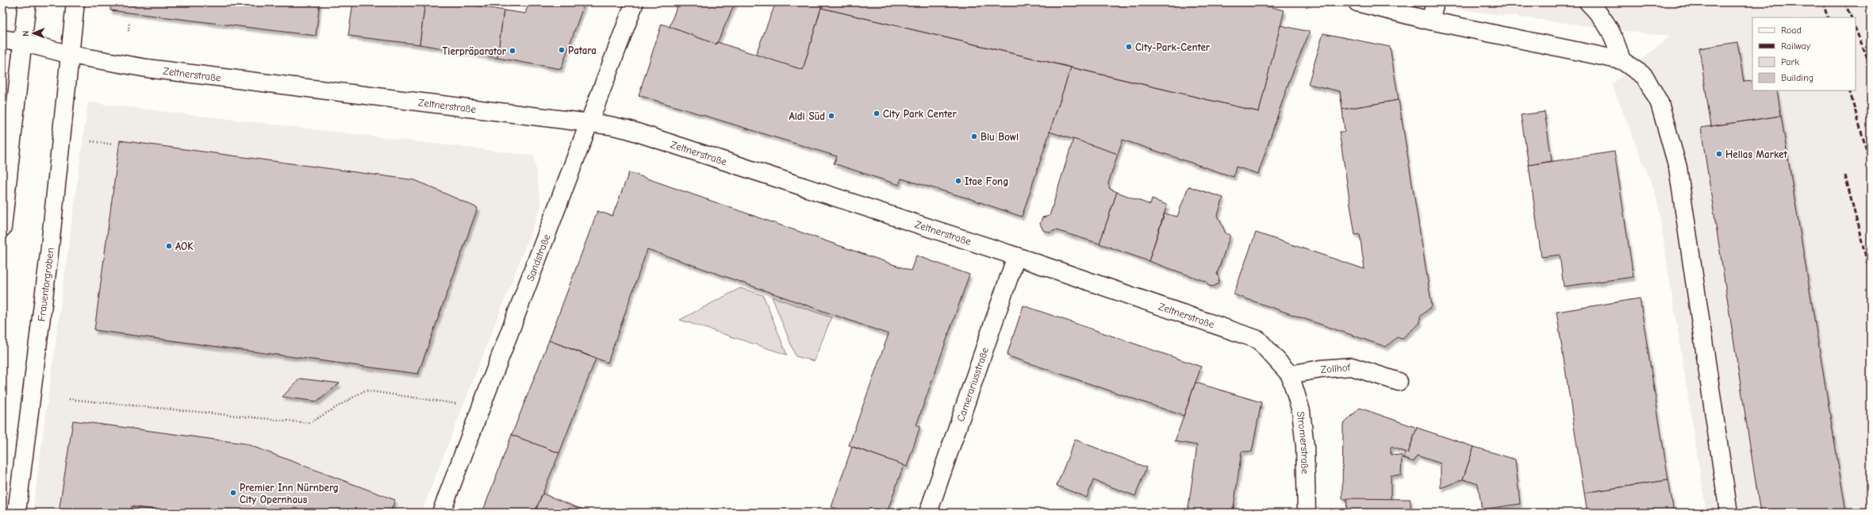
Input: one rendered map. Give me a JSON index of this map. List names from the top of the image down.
{
  "streets": {
    "street": [
      "Zeltnerstraße",
      "Sandstraße",
      "Frauentorgraben",
      "Zollhof",
      "Camerariusstraße",
      "Stromerstraße"
    ]
  },
  "crossings": [
    ["Zeltnerstraße", "Sandstraße"],
    ["Zeltnerstraße", "Frauentorgraben"],
    ["Zeltnerstraße", "Zollhof"],
    ["Zeltnerstraße", "Camerariusstraße"],
    ["Zeltnerstraße", "Stromerstraße"],
    ["Zollhof", "Stromerstraße"]
  ],
  "places": [
    "City-Park-Center",
    "Patara",
    "Tierpräparator",
    "City Park Center",
    "Aldi Süd",
    "Blu Bowl",
    "Hellas Market",
    "Itae Fong",
    "AOK",
    "Premier Inn Nürnberg City Opernhaus"
  ],
  "legend": [
    "Road",
    "Railway",
    "Park",
    "Building"
  ],
  "north": "left"
}
